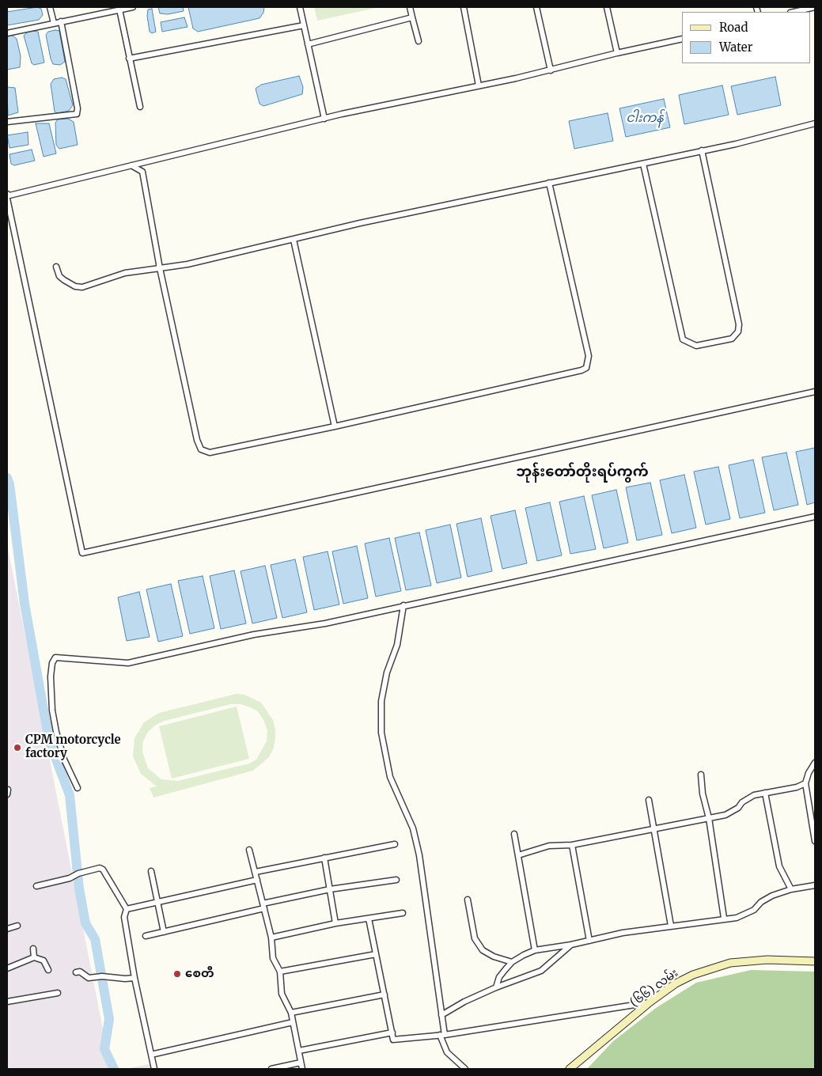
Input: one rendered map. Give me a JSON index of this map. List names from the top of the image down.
{
  "streets": {
    "street": ["(၆၆) လမ်း"]
  },
  "districts": ["ဘုန်းတော်တိုးရပ်ကွက်"],
  "water": ["ငါးကန်"],
  "places": ["CPM motorcycle factory", "စေတီ"],
  "legend": ["Road", "Water"]
}
